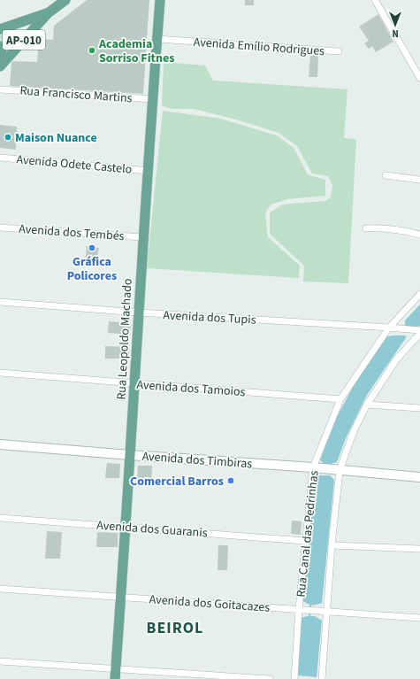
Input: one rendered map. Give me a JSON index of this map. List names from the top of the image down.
{
  "streets": {
    "main road": ["AP-010", "Rua Leopoldo Machado"],
    "street": [
      "Avenida Emílio Rodrigues",
      "Rua Francisco Martins",
      "Avenida Odete Castelo",
      "Avenida dos Tembés",
      "Avenida dos Tupis",
      "Avenida dos Tamoios",
      "Avenida dos Timbiras",
      "Avenida dos Guaranis",
      "Rua Canal das Pedrinhas",
      "Avenida dos Goitacazes"
    ]
  },
  "crossings": [
    ["Avenida Emílio Rodrigues", "Rua Leopoldo Machado"],
    ["Rua Francisco Martins", "Rua Leopoldo Machado"],
    ["Avenida Odete Castelo", "Rua Leopoldo Machado"],
    ["Avenida dos Tembés", "Rua Leopoldo Machado"],
    ["Avenida dos Tupis", "Rua Leopoldo Machado"],
    ["Avenida dos Tupis", "Rua Canal das Pedrinhas"],
    ["Rua Leopoldo Machado", "Avenida dos Tamoios"],
    ["Rua Leopoldo Machado", "Avenida dos Timbiras"],
    ["Rua Leopoldo Machado", "Avenida dos Guaranis"],
    ["Rua Leopoldo Machado", "Avenida dos Goitacazes"],
    ["Avenida dos Tamoios", "Rua Canal das Pedrinhas"],
    ["Avenida dos Timbiras", "Rua Canal das Pedrinhas"],
    ["Avenida dos Guaranis", "Rua Canal das Pedrinhas"],
    ["Rua Canal das Pedrinhas", "Avenida dos Goitacazes"]
  ],
  "districts": ["BEIROL"],
  "places": [
    "Academia Sorriso Fitnes",
    "Maison Nuance",
    "Gráfica Policores",
    "Comercial Barros"
  ],
  "north": "bottom"
}
